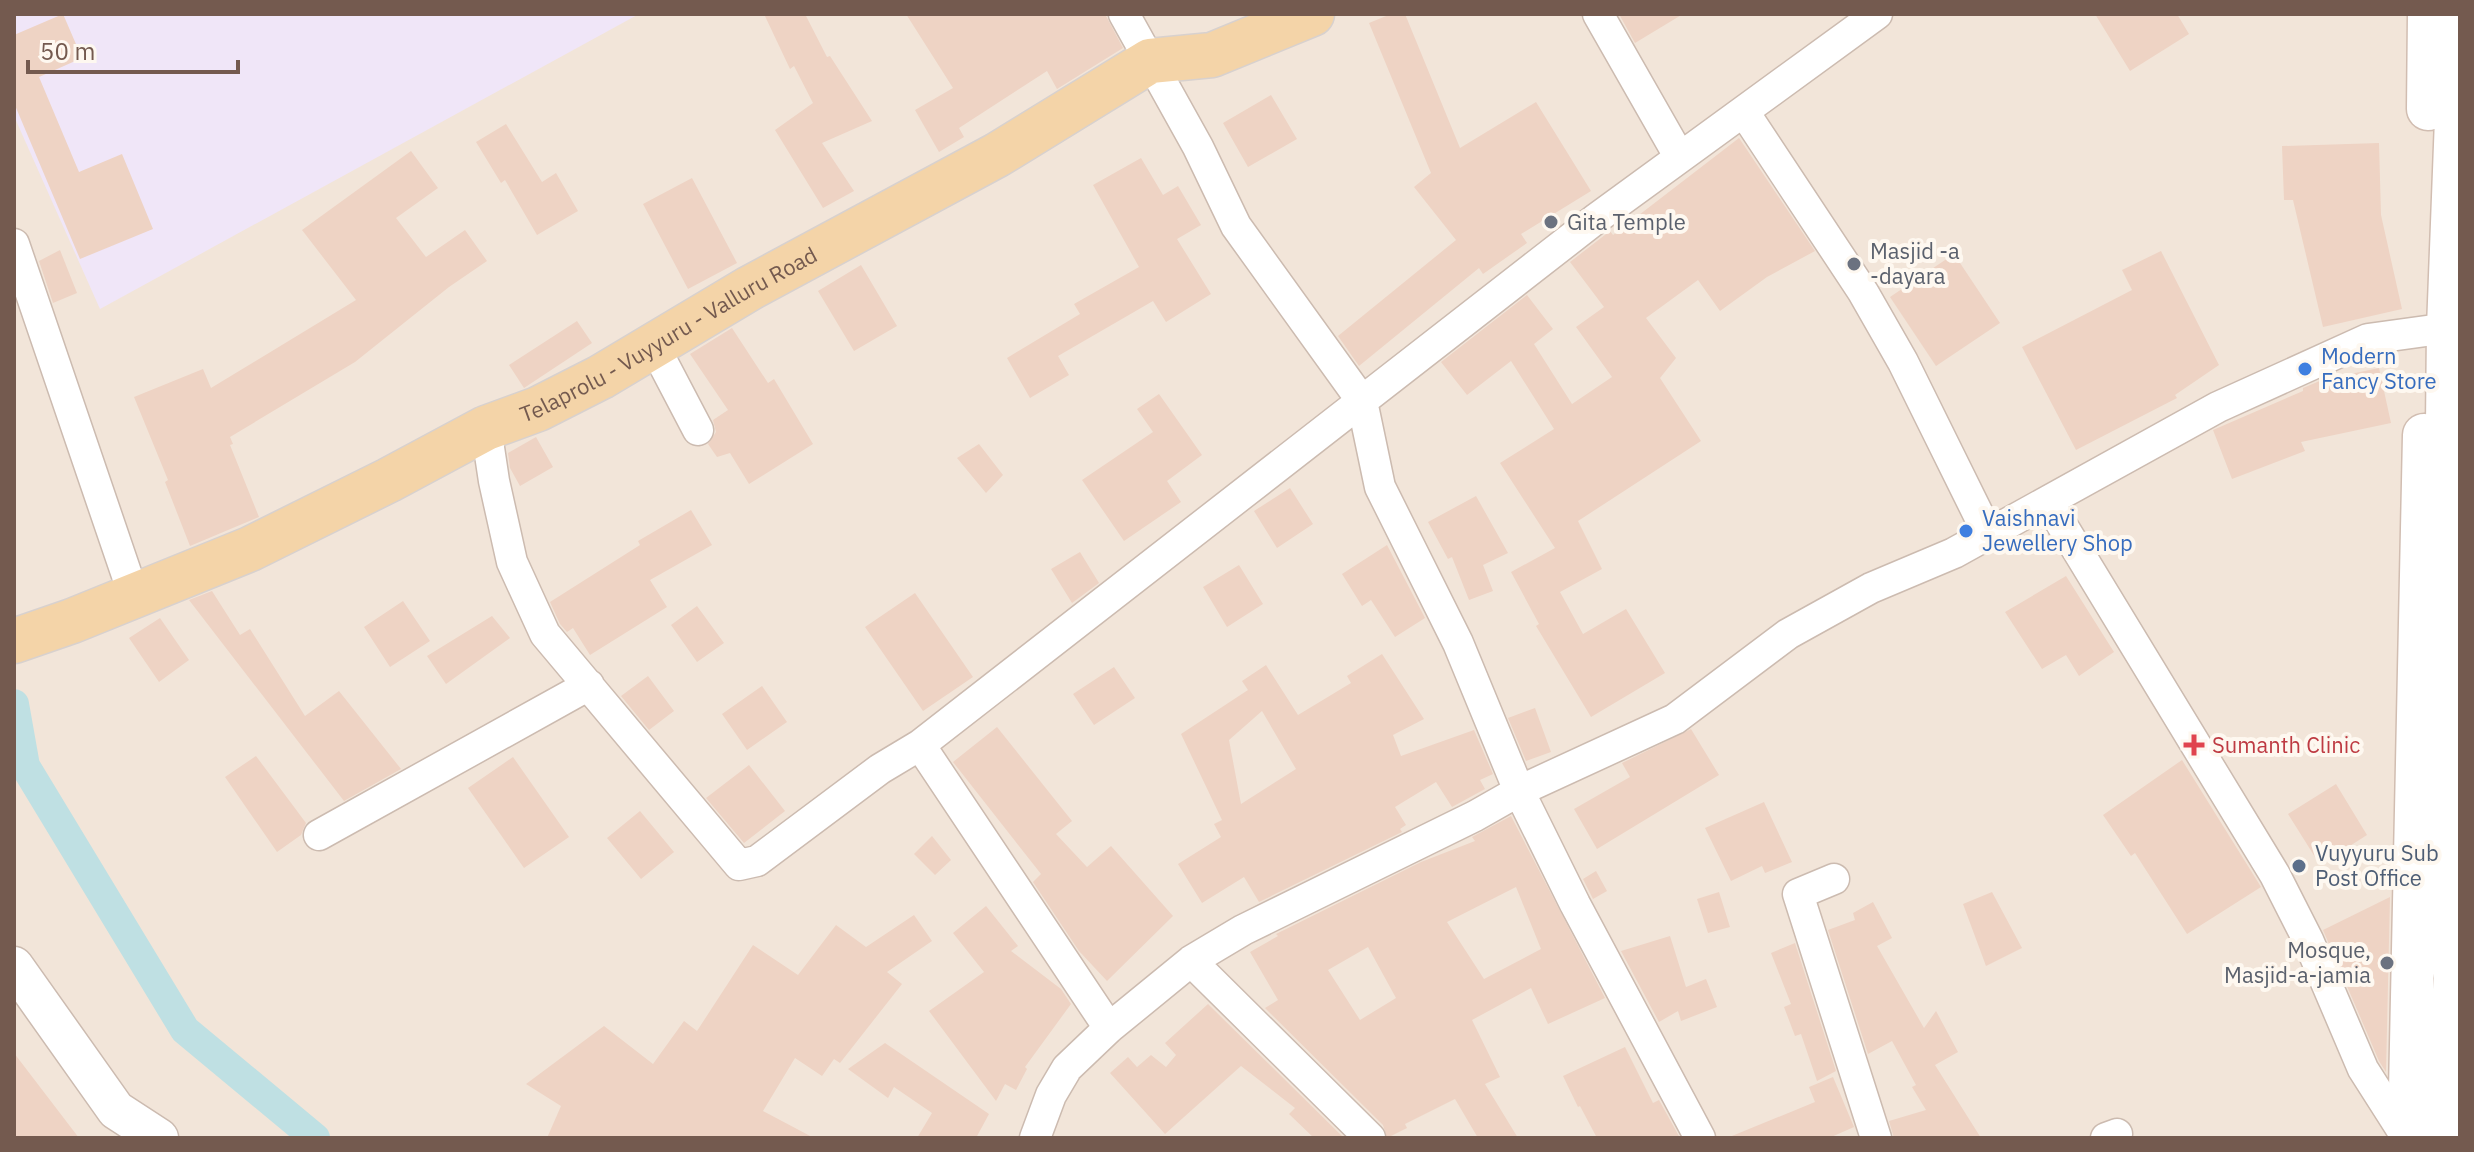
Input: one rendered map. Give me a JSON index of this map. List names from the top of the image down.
{
  "streets": {
    "main road": ["Telaprolu - Vuyyuru - Valluru Road"]
  },
  "places": {
    "other": [
      "Gita Temple",
      "Masjid -a -dayara",
      "Modern Fancy Store",
      "Vaishnavi Jewellery Shop",
      "Vuyyuru Sub Post Office",
      "Mosque, Masjid-a-jamia"
    ],
    "health": ["Sumanth Clinic"]
  },
  "scale_bar": "50 m"
}
